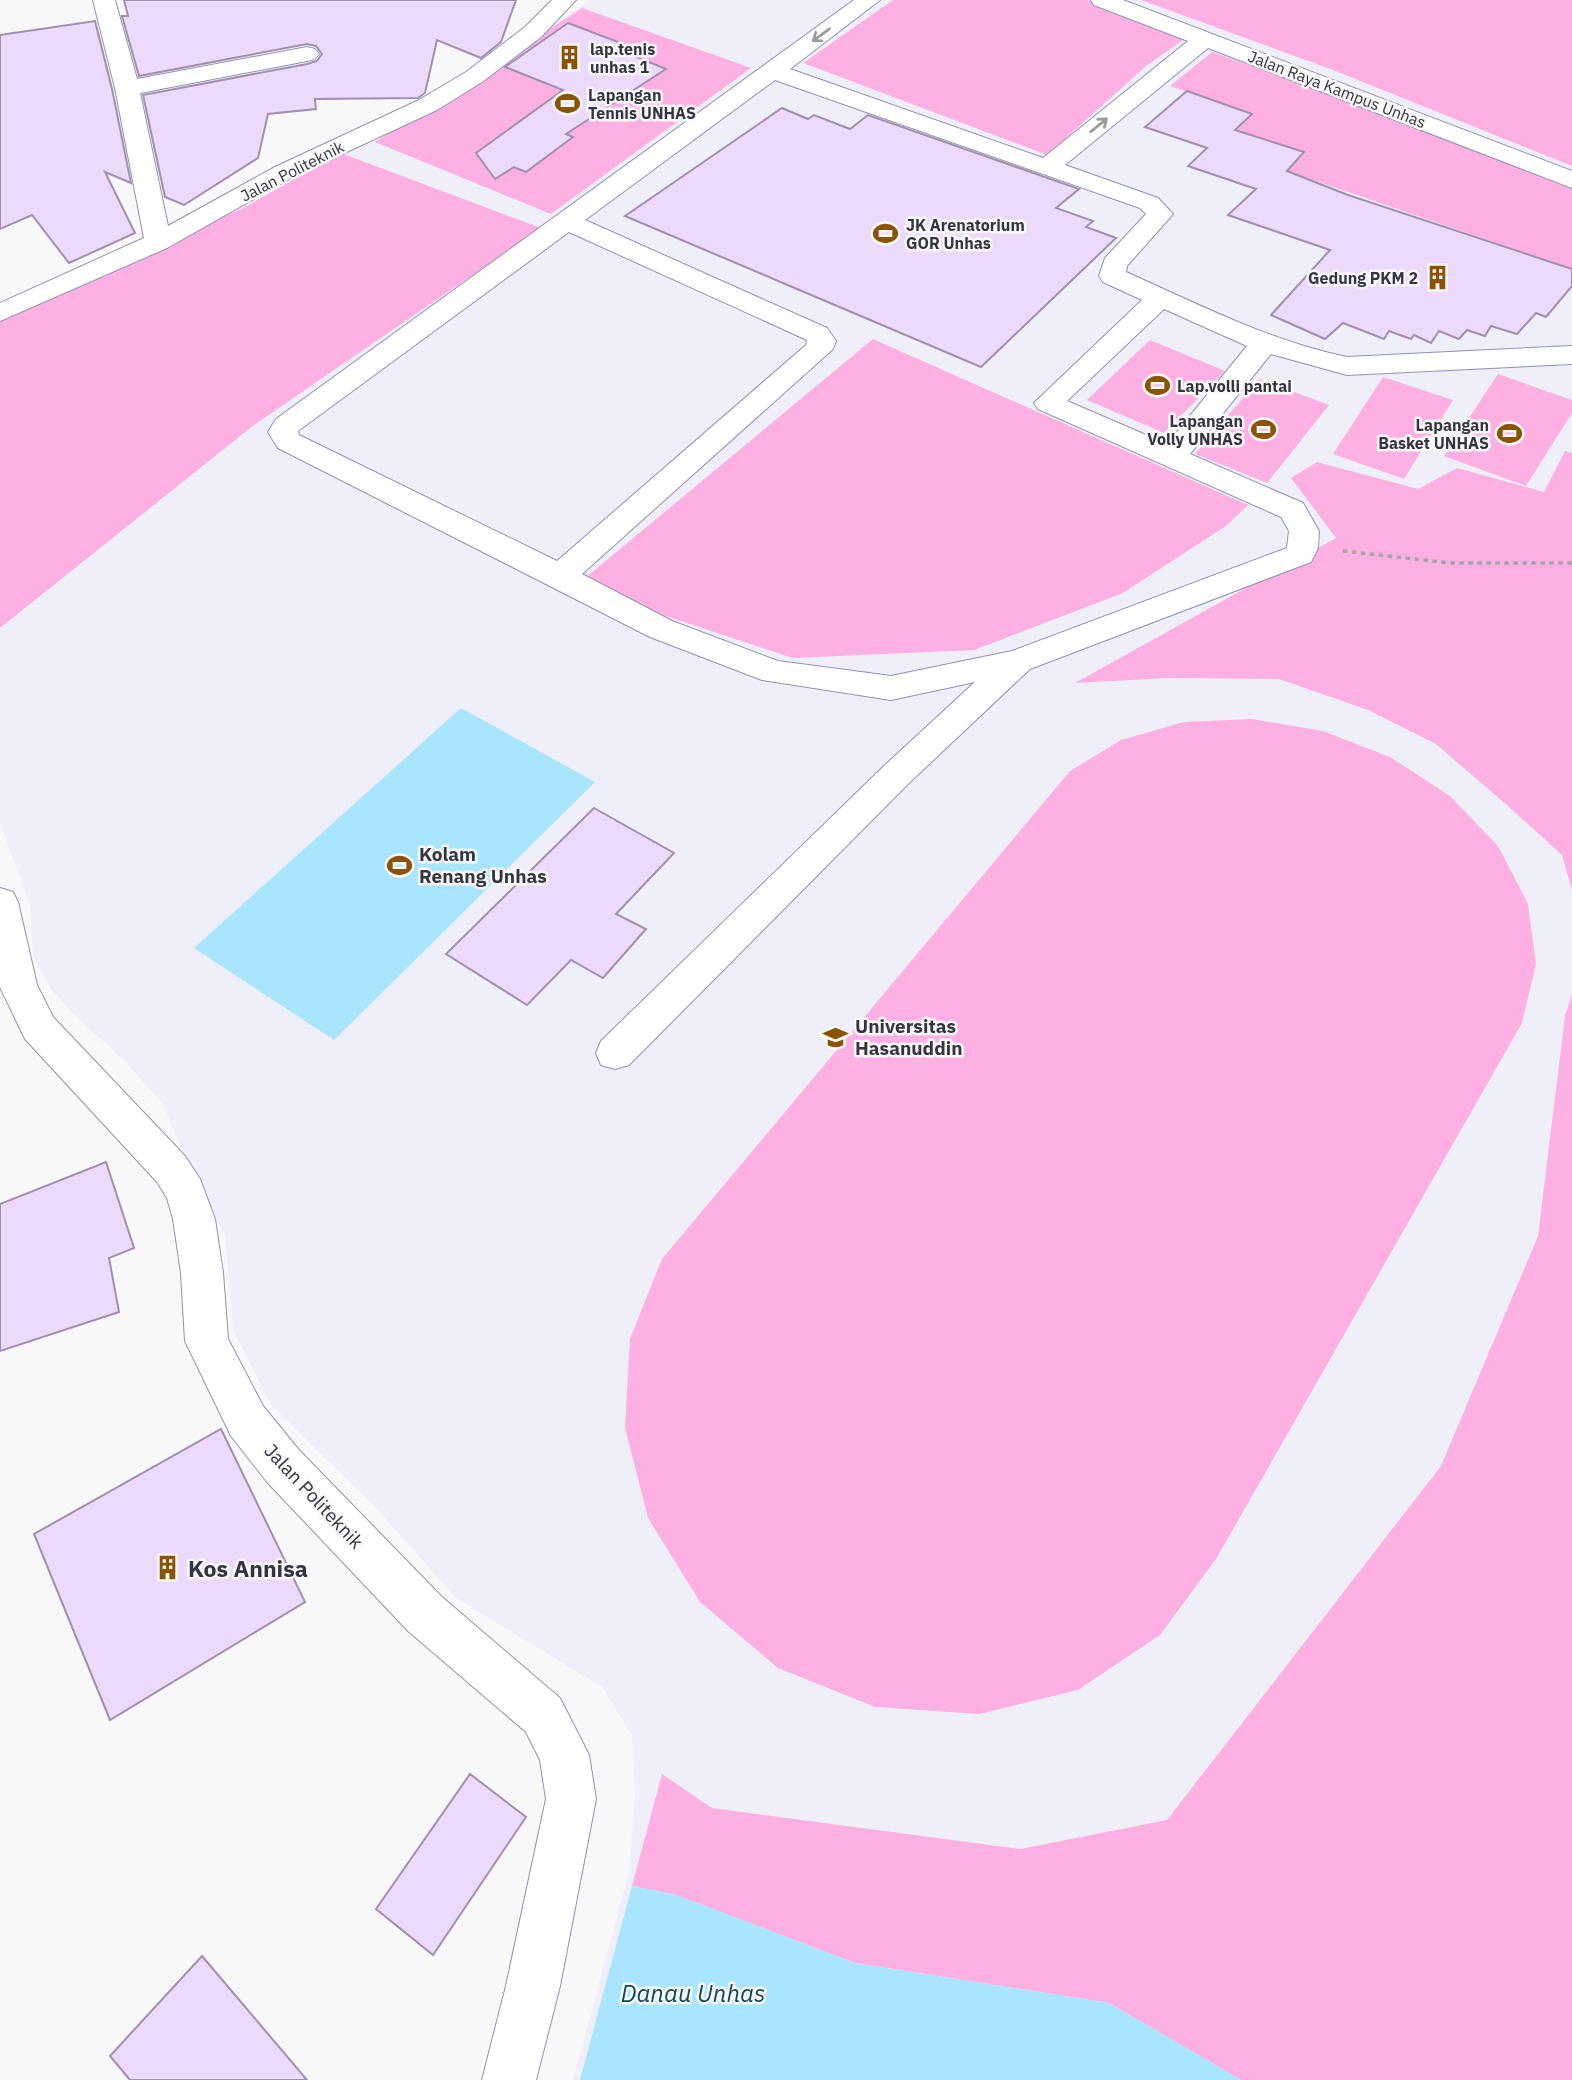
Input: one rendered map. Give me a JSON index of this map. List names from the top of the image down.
{
  "streets": {
    "street": ["Jalan Raya Kampus Unhas", "Jalan Politeknik"]
  },
  "water": ["Danau Unhas"],
  "places": {
    "building": ["lap.tenis unhas 1", "Gedung PKM 2", "Kos Annisa"],
    "sports": [
      "Lapangan Tennis UNHAS",
      "JK Arenatorium GOR Unhas",
      "Lap.volli pantai",
      "Lapangan Volly UNHAS",
      "Lapangan Basket UNHAS",
      "Kolam Renang Unhas"
    ],
    "school or university": ["Universitas Hasanuddin"]
  }
}
